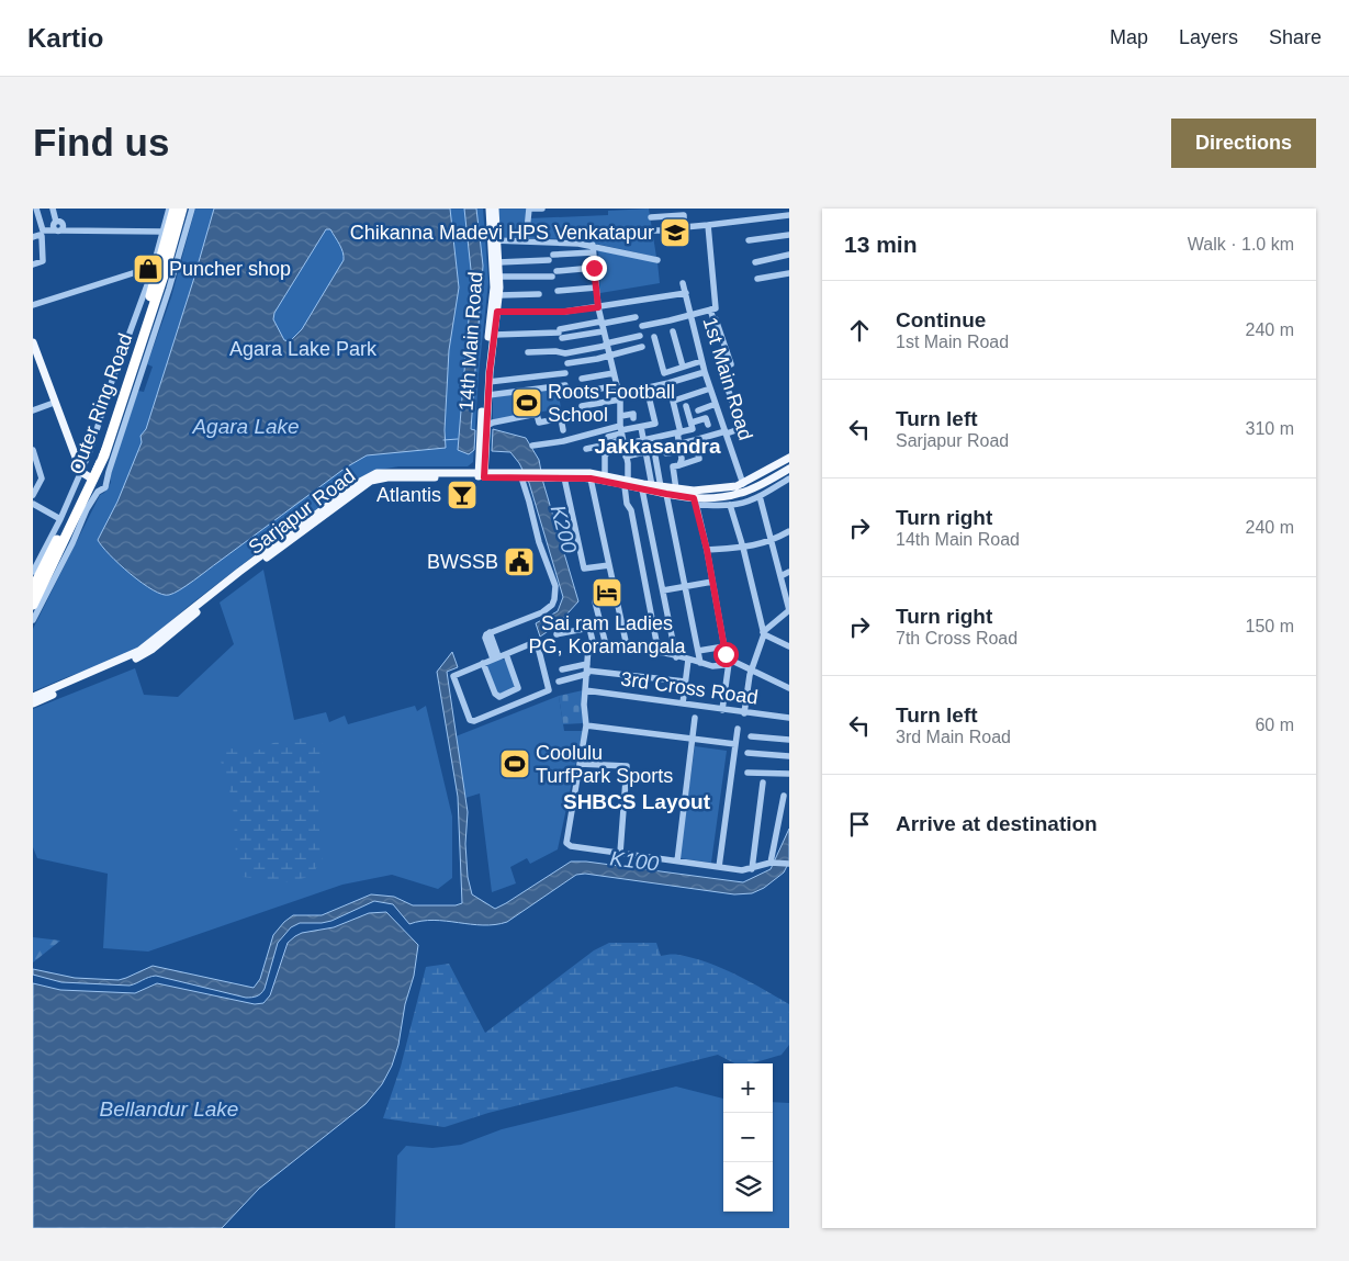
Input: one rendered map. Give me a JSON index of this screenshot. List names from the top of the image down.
{
  "streets": {
    "highway": ["Outer Ring Road"],
    "main road": ["14th Main Road", "Sarjapur Road"],
    "street": ["1st Main Road", "3rd Cross Road"]
  },
  "crossings": [
    ["14th Main Road", "Sarjapur Road"]
  ],
  "districts": ["Jakkasandra", "SHBCS Layout"],
  "water": [
    "Agara Lake",
    "K200",
    "K100",
    "Bellandur Lake"
  ],
  "parks": ["Agara Lake Park"],
  "places": {
    "school or university": ["Chikanna Madevi HPS Venkatapur"],
    "shop": ["Puncher shop"],
    "sports": ["Roots Football School", "Coolulu TurfPark Sports"],
    "bar": ["Atlantis"],
    "public building": ["BWSSB"],
    "hotel": ["Sai ram Ladies PG, Koramangala"]
  },
  "page": {
    "header": "Kartio",
    "nav": ["Map", "Layers", "Share"],
    "buttons": "Directions",
    "title": "Find us",
    "heading": ["13 min", "Walk · 1.0 km"],
    "list": [
      ["Continue", "1st Main Road", "240 m"],
      ["Turn left", "Sarjapur Road", "310 m"],
      ["Turn right", "14th Main Road", "240 m"],
      ["Turn right", "7th Cross Road", "150 m"],
      ["Turn left", "3rd Main Road", "60 m"],
      "Arrive at destination"
    ],
    "map_buttons": ["+", "−"]
  }
}
